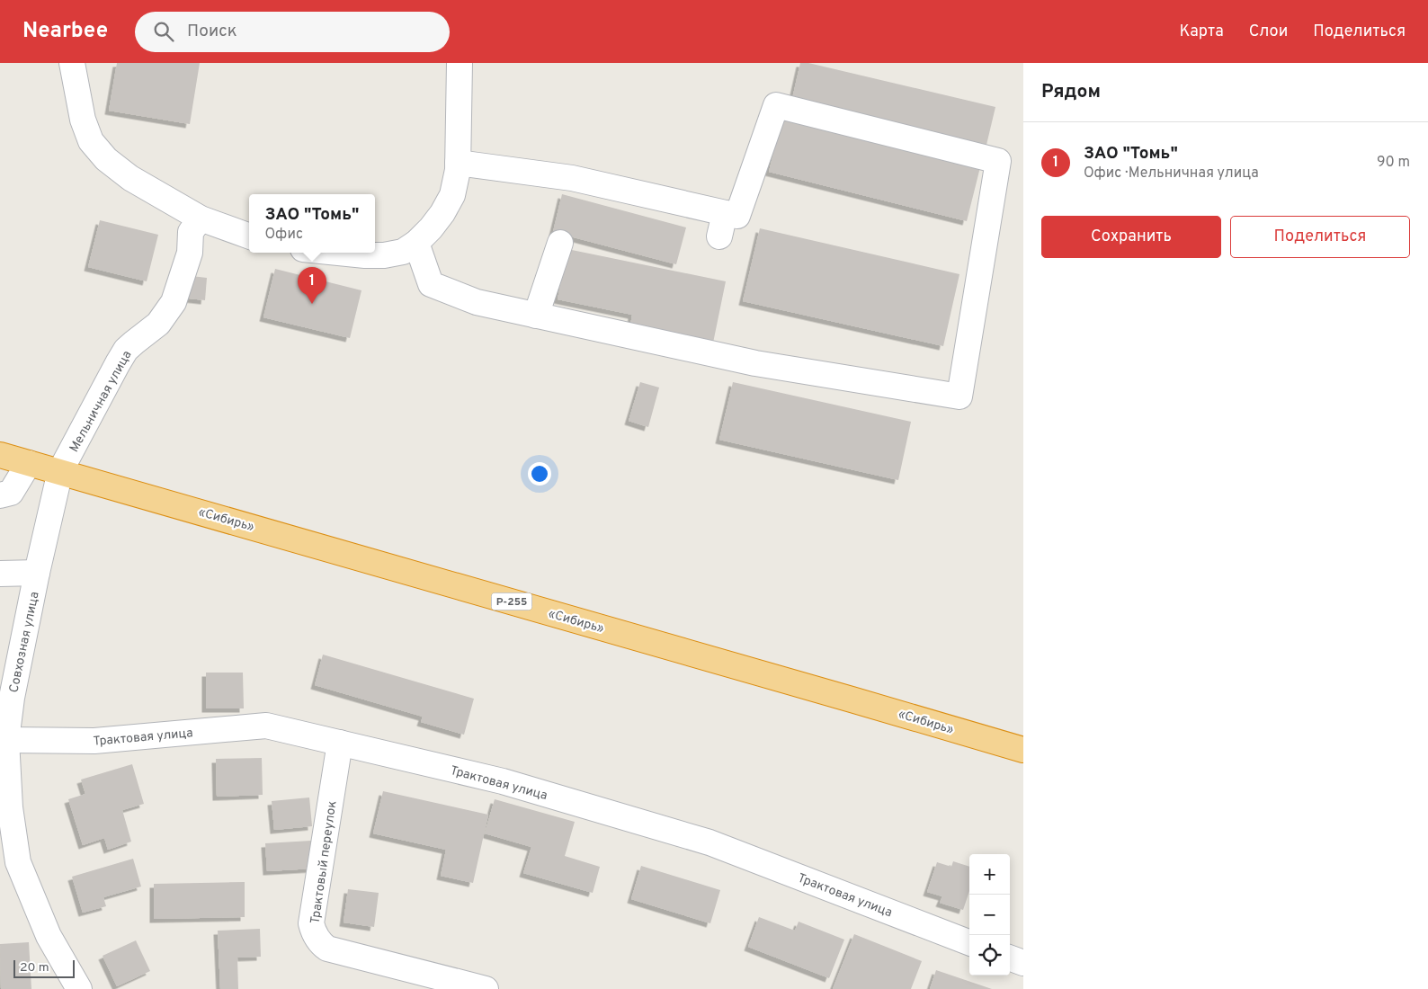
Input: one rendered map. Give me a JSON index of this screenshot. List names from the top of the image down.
{
  "streets": {
    "highway": ["«Сибирь»", "Р-255"],
    "street": [
      "Мельничная улица",
      "Совхозная улица",
      "Трактовая улица",
      "Трактовый переулок"
    ]
  },
  "crossings": [
    ["Мельничная улица", "«Сибирь»"],
    ["Мельничная улица", "Совхозная улица"],
    ["«Сибирь»", "Совхозная улица"],
    ["Совхозная улица", "Трактовая улица"],
    ["Трактовая улица", "Трактовый переулок"]
  ],
  "scale_bar": "20 m",
  "page": {
    "header": "Nearbee",
    "search": "Поиск",
    "nav": ["Карта", "Слои", "Поделиться"],
    "heading": "Рядом",
    "list": [
      {
        "mark": "1",
        "name": "ЗАО \"Томь\"",
        "note": "Офис · Мельничная улица",
        "value": "90 m"
      }
    ],
    "popup": ["ЗАО \"Томь\"", "Офис"],
    "buttons": ["Сохранить", "Поделиться"],
    "pins": "1",
    "map_buttons": ["+", "−"],
    "scale": "20 m"
  }
}
